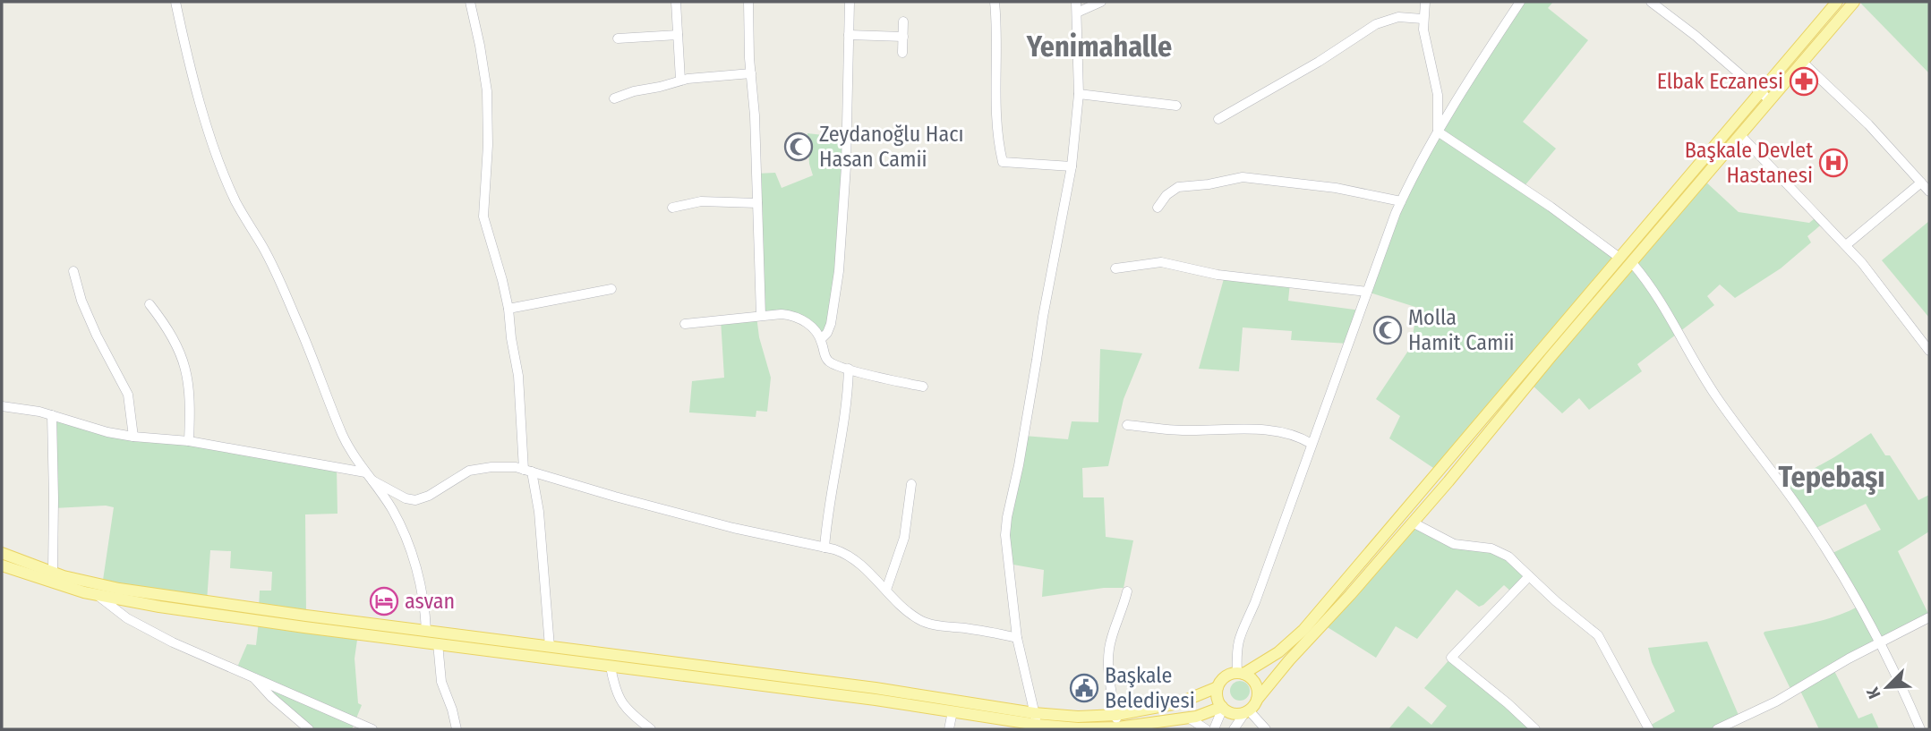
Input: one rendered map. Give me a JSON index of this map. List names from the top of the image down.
{
  "districts": ["Yenimahalle", "Tepebaşı"],
  "places": {
    "pharmacy": ["Elbak Eczanesi"],
    "mosque": ["Zeydanoğlu Hacı Hasan Camii", "Molla Hamit Camii"],
    "hospital": ["Başkale Devlet Hastanesi"],
    "hotel": ["asvan"],
    "public building": ["Başkale Belediyesi"]
  },
  "north": "bottom left"
}
